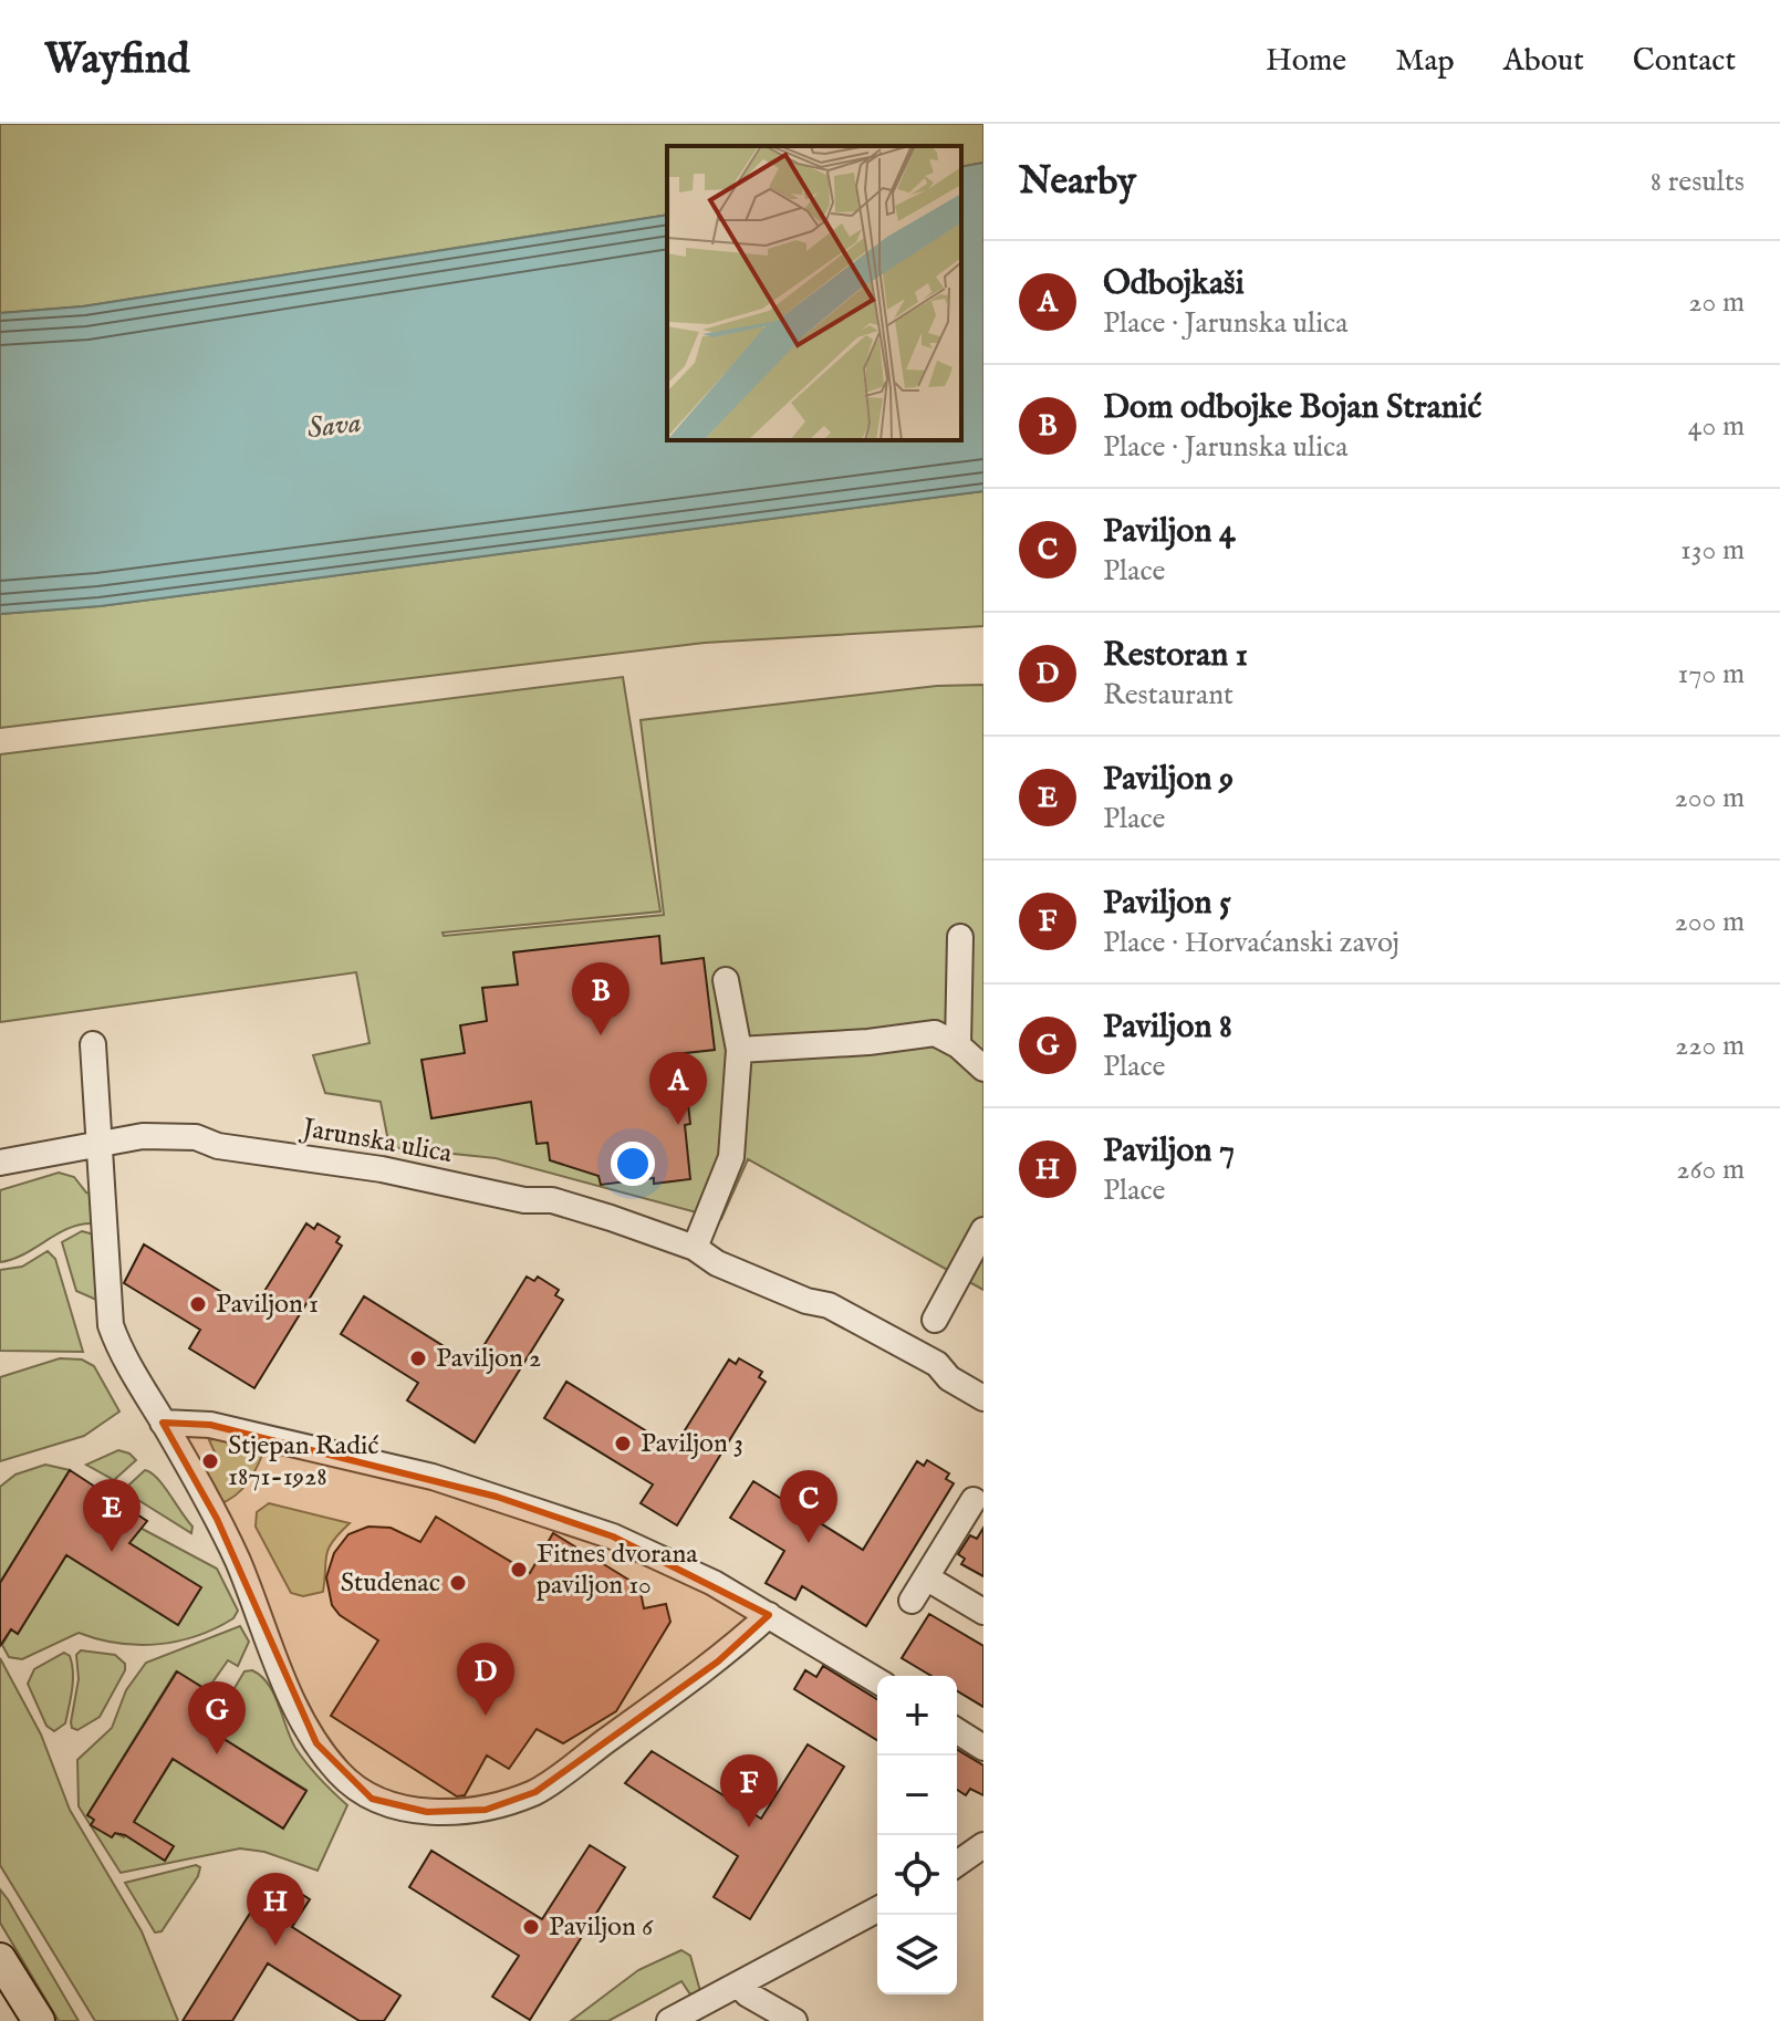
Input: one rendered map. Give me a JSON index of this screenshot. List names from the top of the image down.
{
  "streets": {
    "street": ["Jarunska ulica"]
  },
  "water": ["Sava"],
  "places": [
    "Paviljon 1",
    "Paviljon 2",
    "Paviljon 3",
    "Stjepan Radić 1871-1928",
    "Fitnes dvorana paviljon 10",
    "Studenac",
    "Paviljon 6"
  ],
  "page": {
    "header": "Wayfind",
    "nav": [
      "Home",
      "Map",
      "About",
      "Contact"
    ],
    "heading": ["Nearby", "8 results"],
    "list": [
      {
        "mark": "A",
        "name": "Odbojkaši",
        "note": "Place · Jarunska ulica",
        "value": "20 m"
      },
      {
        "mark": "B",
        "name": "Dom odbojke Bojan Stranić",
        "note": "Place · Jarunska ulica",
        "value": "40 m"
      },
      {
        "mark": "C",
        "name": "Paviljon 4",
        "note": "Place",
        "value": "130 m"
      },
      {
        "mark": "D",
        "name": "Restoran 1",
        "note": "Restaurant",
        "value": "170 m"
      },
      {
        "mark": "E",
        "name": "Paviljon 9",
        "note": "Place",
        "value": "200 m"
      },
      {
        "mark": "F",
        "name": "Paviljon 5",
        "note": "Place · Horvaćanski zavoj",
        "value": "200 m"
      },
      {
        "mark": "G",
        "name": "Paviljon 8",
        "note": "Place",
        "value": "220 m"
      },
      {
        "mark": "H",
        "name": "Paviljon 7",
        "note": "Place",
        "value": "260 m"
      }
    ],
    "pins": [
      "B",
      "A",
      "C",
      "E",
      "D",
      "G",
      "F",
      "H"
    ],
    "map_buttons": ["+", "−"]
  }
}
